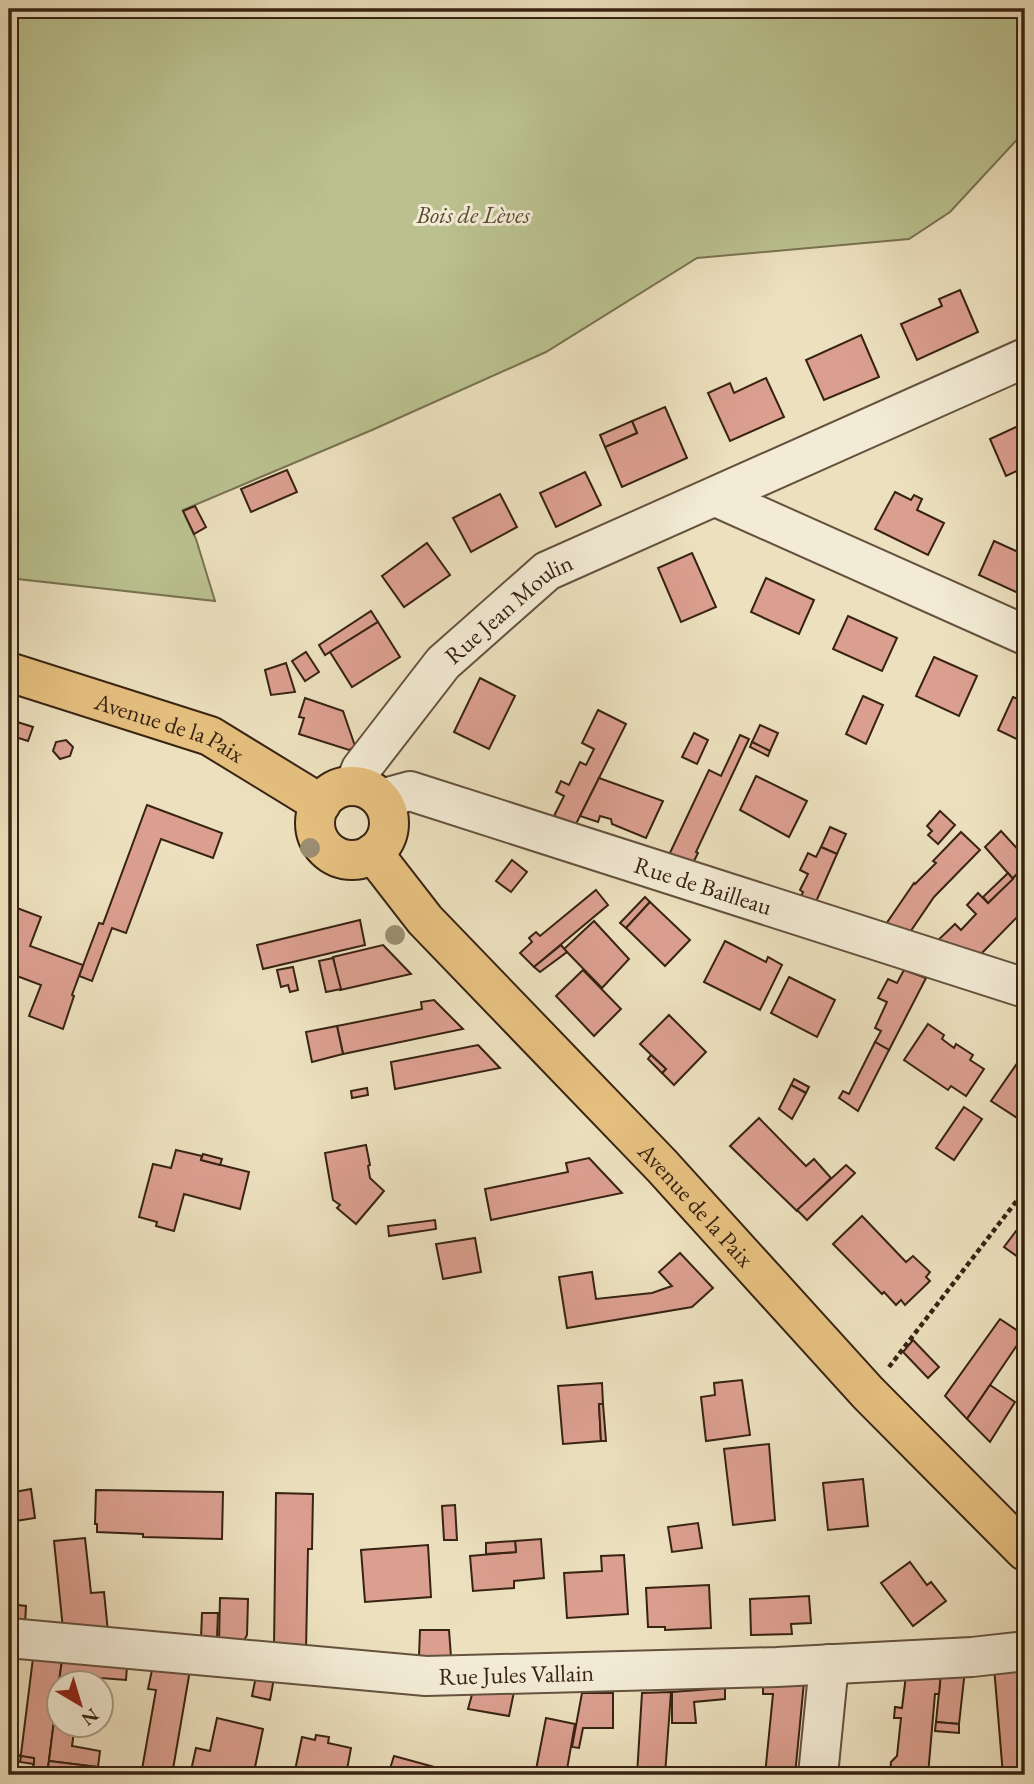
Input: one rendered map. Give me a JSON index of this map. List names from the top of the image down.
{
  "streets": {
    "main road": ["Avenue de la Paix"],
    "street": ["Rue Jean Moulin", "Rue de Bailleau", "Rue Jules Vallain"]
  },
  "crossings": [
    ["Rue Jean Moulin", "Avenue de la Paix"],
    ["Rue Jean Moulin", "Rue de Bailleau"],
    ["Avenue de la Paix", "Rue de Bailleau"]
  ],
  "parks": ["Bois de Lèves"],
  "north": "bottom right"
}
